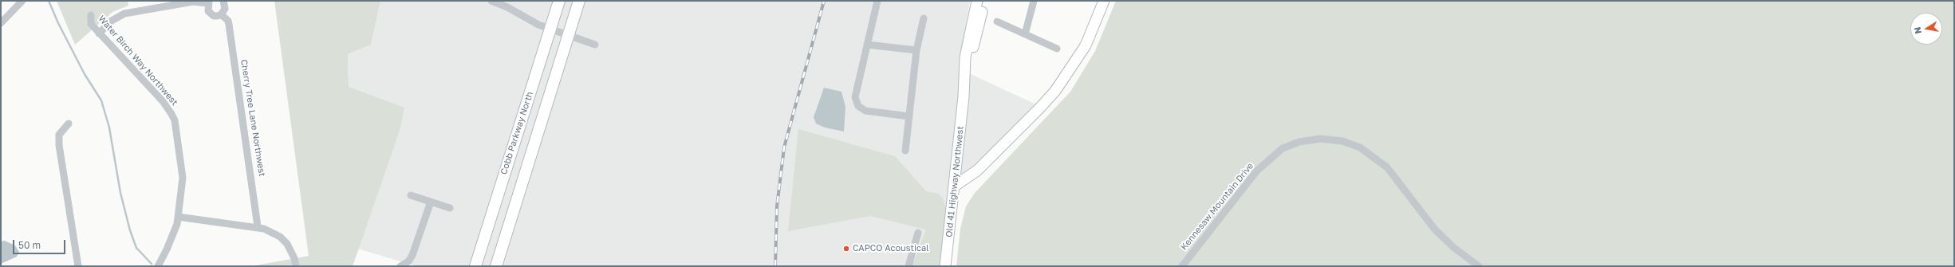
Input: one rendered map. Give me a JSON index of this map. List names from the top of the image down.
{
  "streets": {
    "main road": ["Cobb Parkway North"],
    "street": [
      "Water Birch Way Northwest",
      "Cherry Tree Lane Northwest",
      "Old 41 Highway Northwest",
      "Kennesaw Mountain Drive"
    ]
  },
  "places": ["CAPCO Acoustical"],
  "scale_bar": "50 m",
  "north": "left"
}
